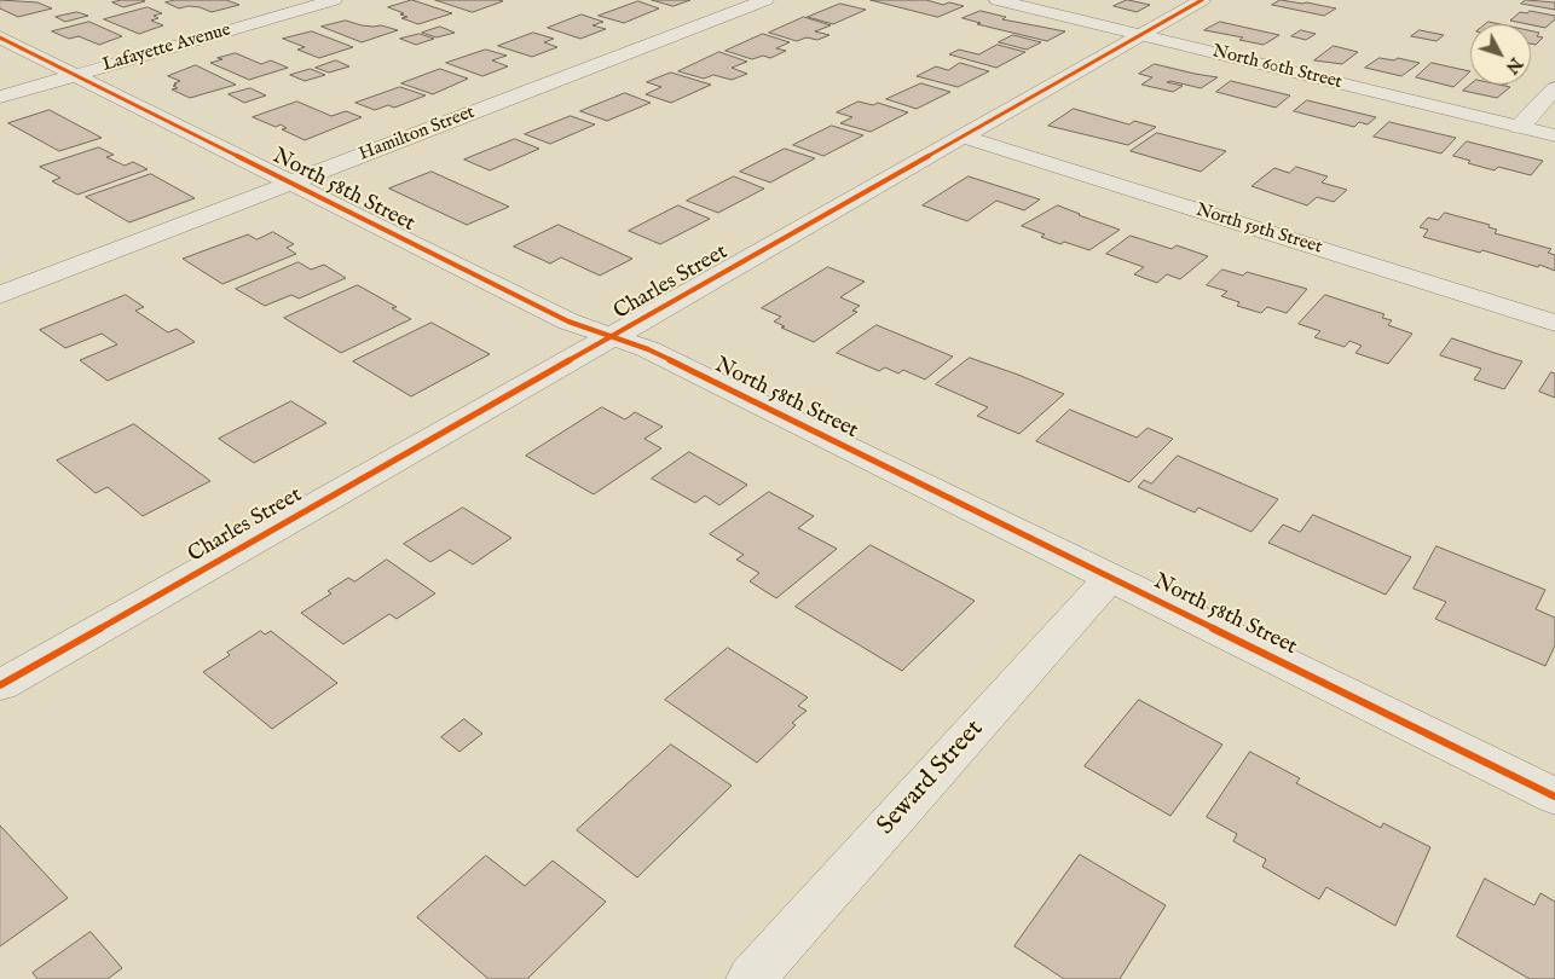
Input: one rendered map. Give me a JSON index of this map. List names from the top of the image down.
{
  "streets": {
    "street": [
      "Lafayette Avenue",
      "North 60th Street",
      "Hamilton Street",
      "North 58th Street",
      "North 59th Street",
      "Charles Street",
      "Seward Street"
    ]
  },
  "crossings": [
    ["Lafayette Avenue", "North 58th Street"],
    ["North 60th Street", "Charles Street"],
    ["Hamilton Street", "North 58th Street"],
    ["North 58th Street", "Charles Street"],
    ["North 58th Street", "Seward Street"],
    ["North 59th Street", "Charles Street"]
  ],
  "north": "bottom right"
}
